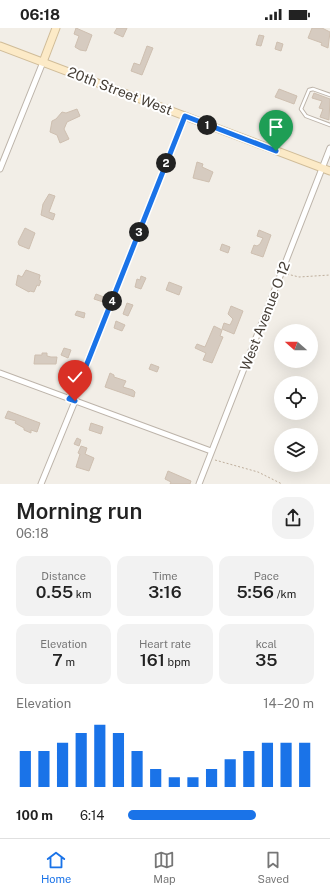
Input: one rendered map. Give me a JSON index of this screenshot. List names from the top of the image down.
{
  "streets": {
    "main road": ["20th Street West"],
    "street": ["West Avenue O 12"]
  },
  "crossings": [
    ["20th Street West", "West Avenue O 12"]
  ],
  "north": "left",
  "page": {
    "status": "06:18",
    "pins": [
      "1",
      "2",
      "3",
      "4"
    ],
    "heading": ["Morning run", "06:18"],
    "stats": [
      ["Distance", "0.55 km"],
      ["Time", "3:16"],
      ["Pace", "5:56 /km"],
      ["Elevation", "7 m"],
      ["Heart rate", "161 bpm"],
      ["kcal", "35"]
    ],
    "chart": ["Elevation", "14–20 m"],
    "list": [
      {
        "name": "100 m",
        "note": "6:14"
      }
    ],
    "tabs": ["Home", "Map", "Saved"]
  }
}
